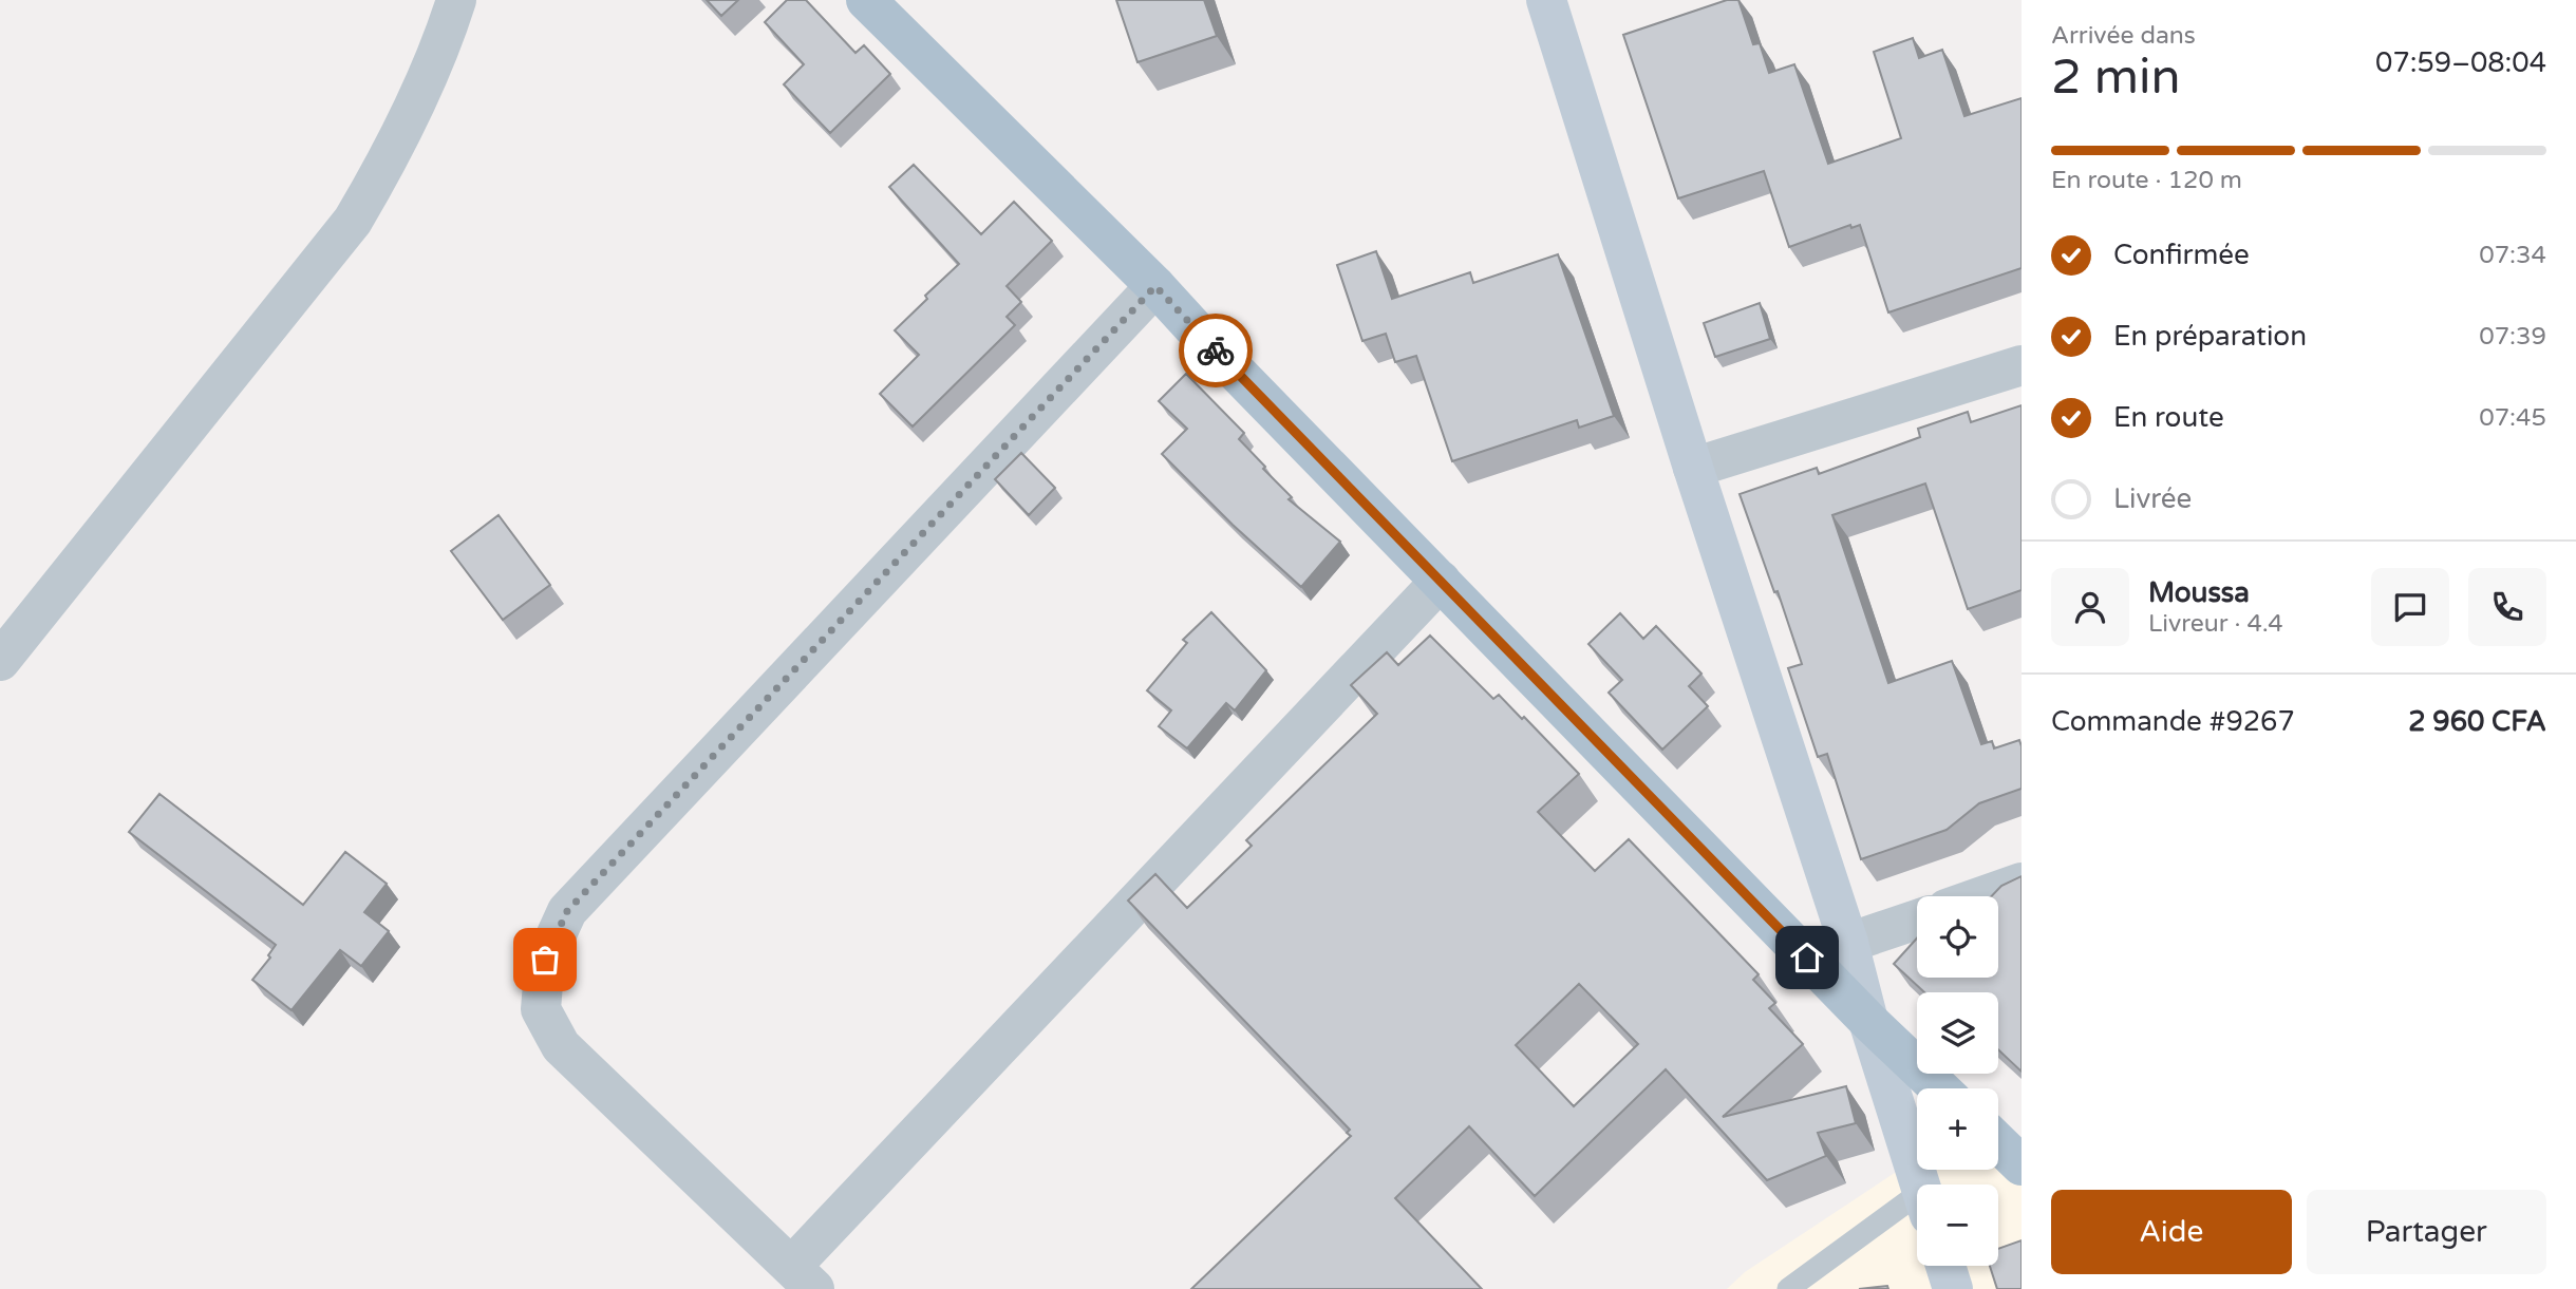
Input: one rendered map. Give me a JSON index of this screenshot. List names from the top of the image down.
{
  "page": {
    "heading": ["2 min", "Arrivée dans", "07:59–08:04"],
    "panel": [
      "Moussa",
      "Livreur · 4.4",
      "Commande #9267",
      "2 960 CFA"
    ],
    "bar": "En route · 120 m",
    "list": [
      ["Confirmée", "07:34"],
      ["En préparation", "07:39"],
      ["En route", "07:45"],
      "Livrée"
    ],
    "map_buttons": ["+", "−"],
    "buttons": ["Aide", "Partager"]
  }
}
